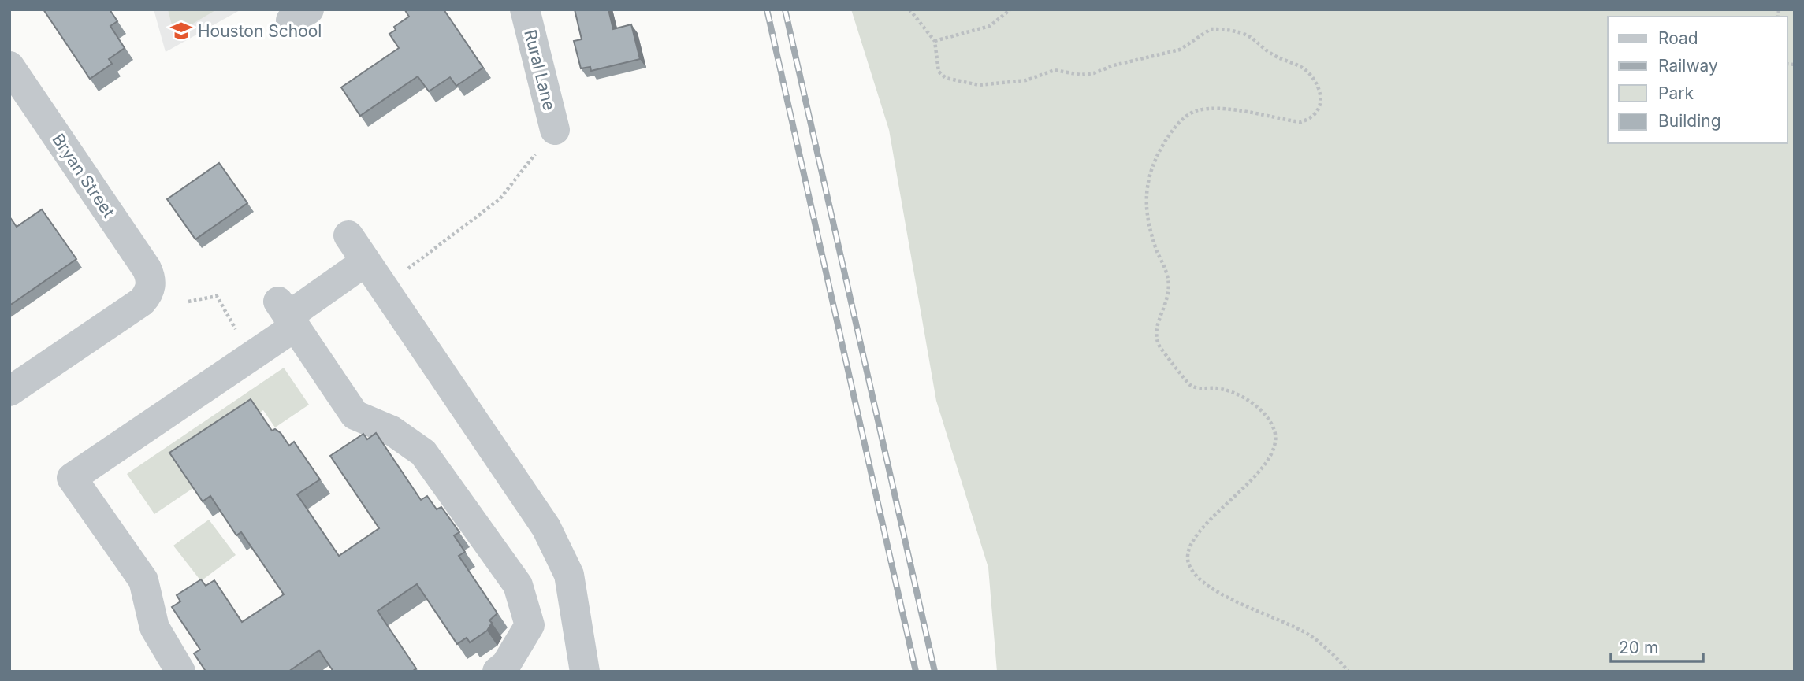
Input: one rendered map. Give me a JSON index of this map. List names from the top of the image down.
{
  "streets": {
    "street": ["Rural Lane", "Bryan Street"]
  },
  "places": {
    "school or university": ["Houston School"]
  },
  "legend": [
    "Road",
    "Railway",
    "Park",
    "Building"
  ],
  "scale_bar": "20 m"
}
